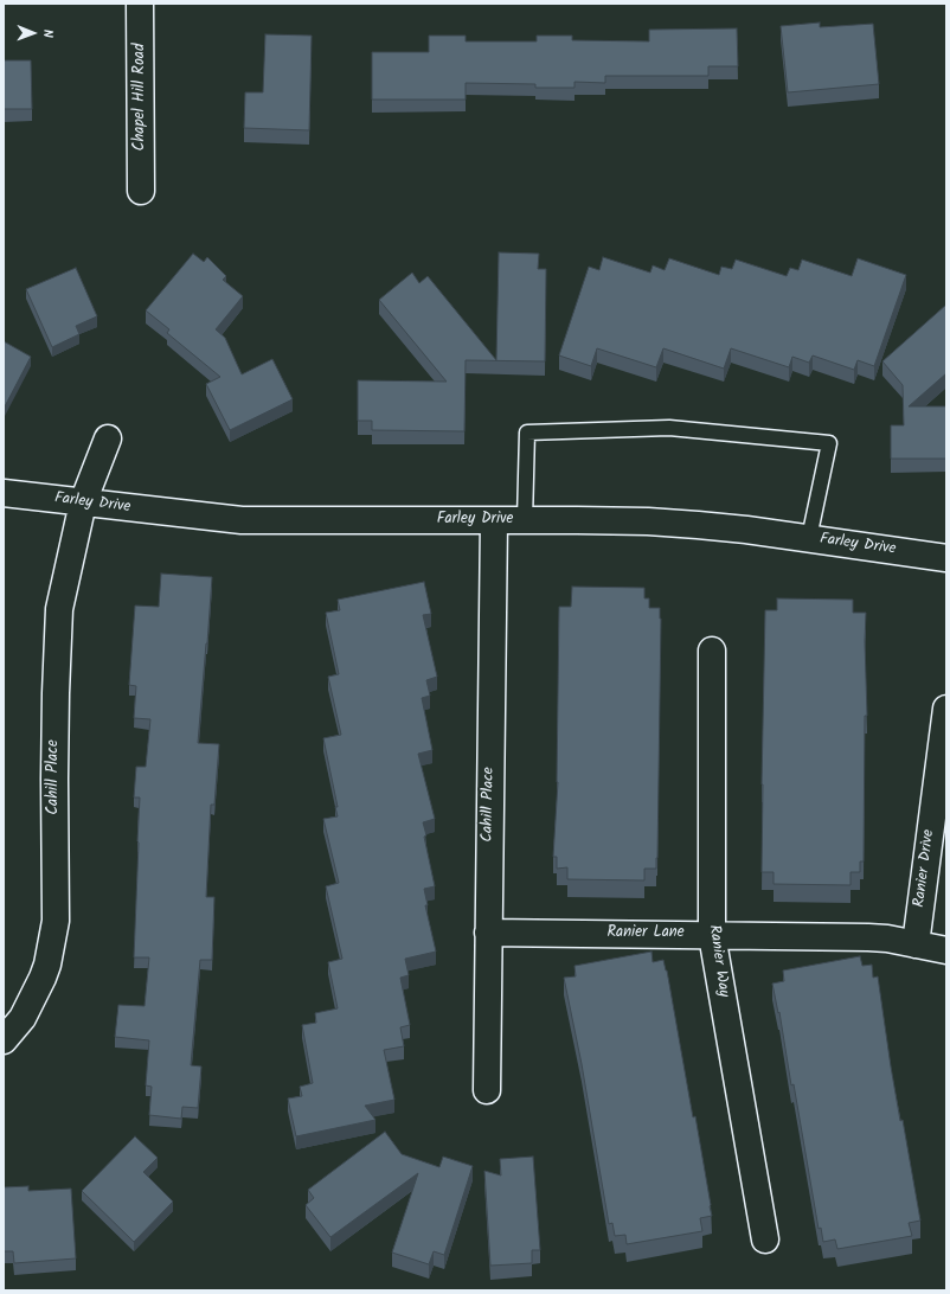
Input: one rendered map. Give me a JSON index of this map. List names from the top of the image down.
{
  "streets": {
    "street": [
      "Chapel Hill Road",
      "Farley Drive",
      "Cahill Place",
      "Ranier Drive",
      "Ranier Lane",
      "Ranier Way"
    ]
  },
  "crossings": [
    ["Farley Drive", "Cahill Place"],
    ["Cahill Place", "Ranier Lane"],
    ["Ranier Drive", "Ranier Lane"],
    ["Ranier Lane", "Ranier Way"]
  ],
  "north": "right"
}
